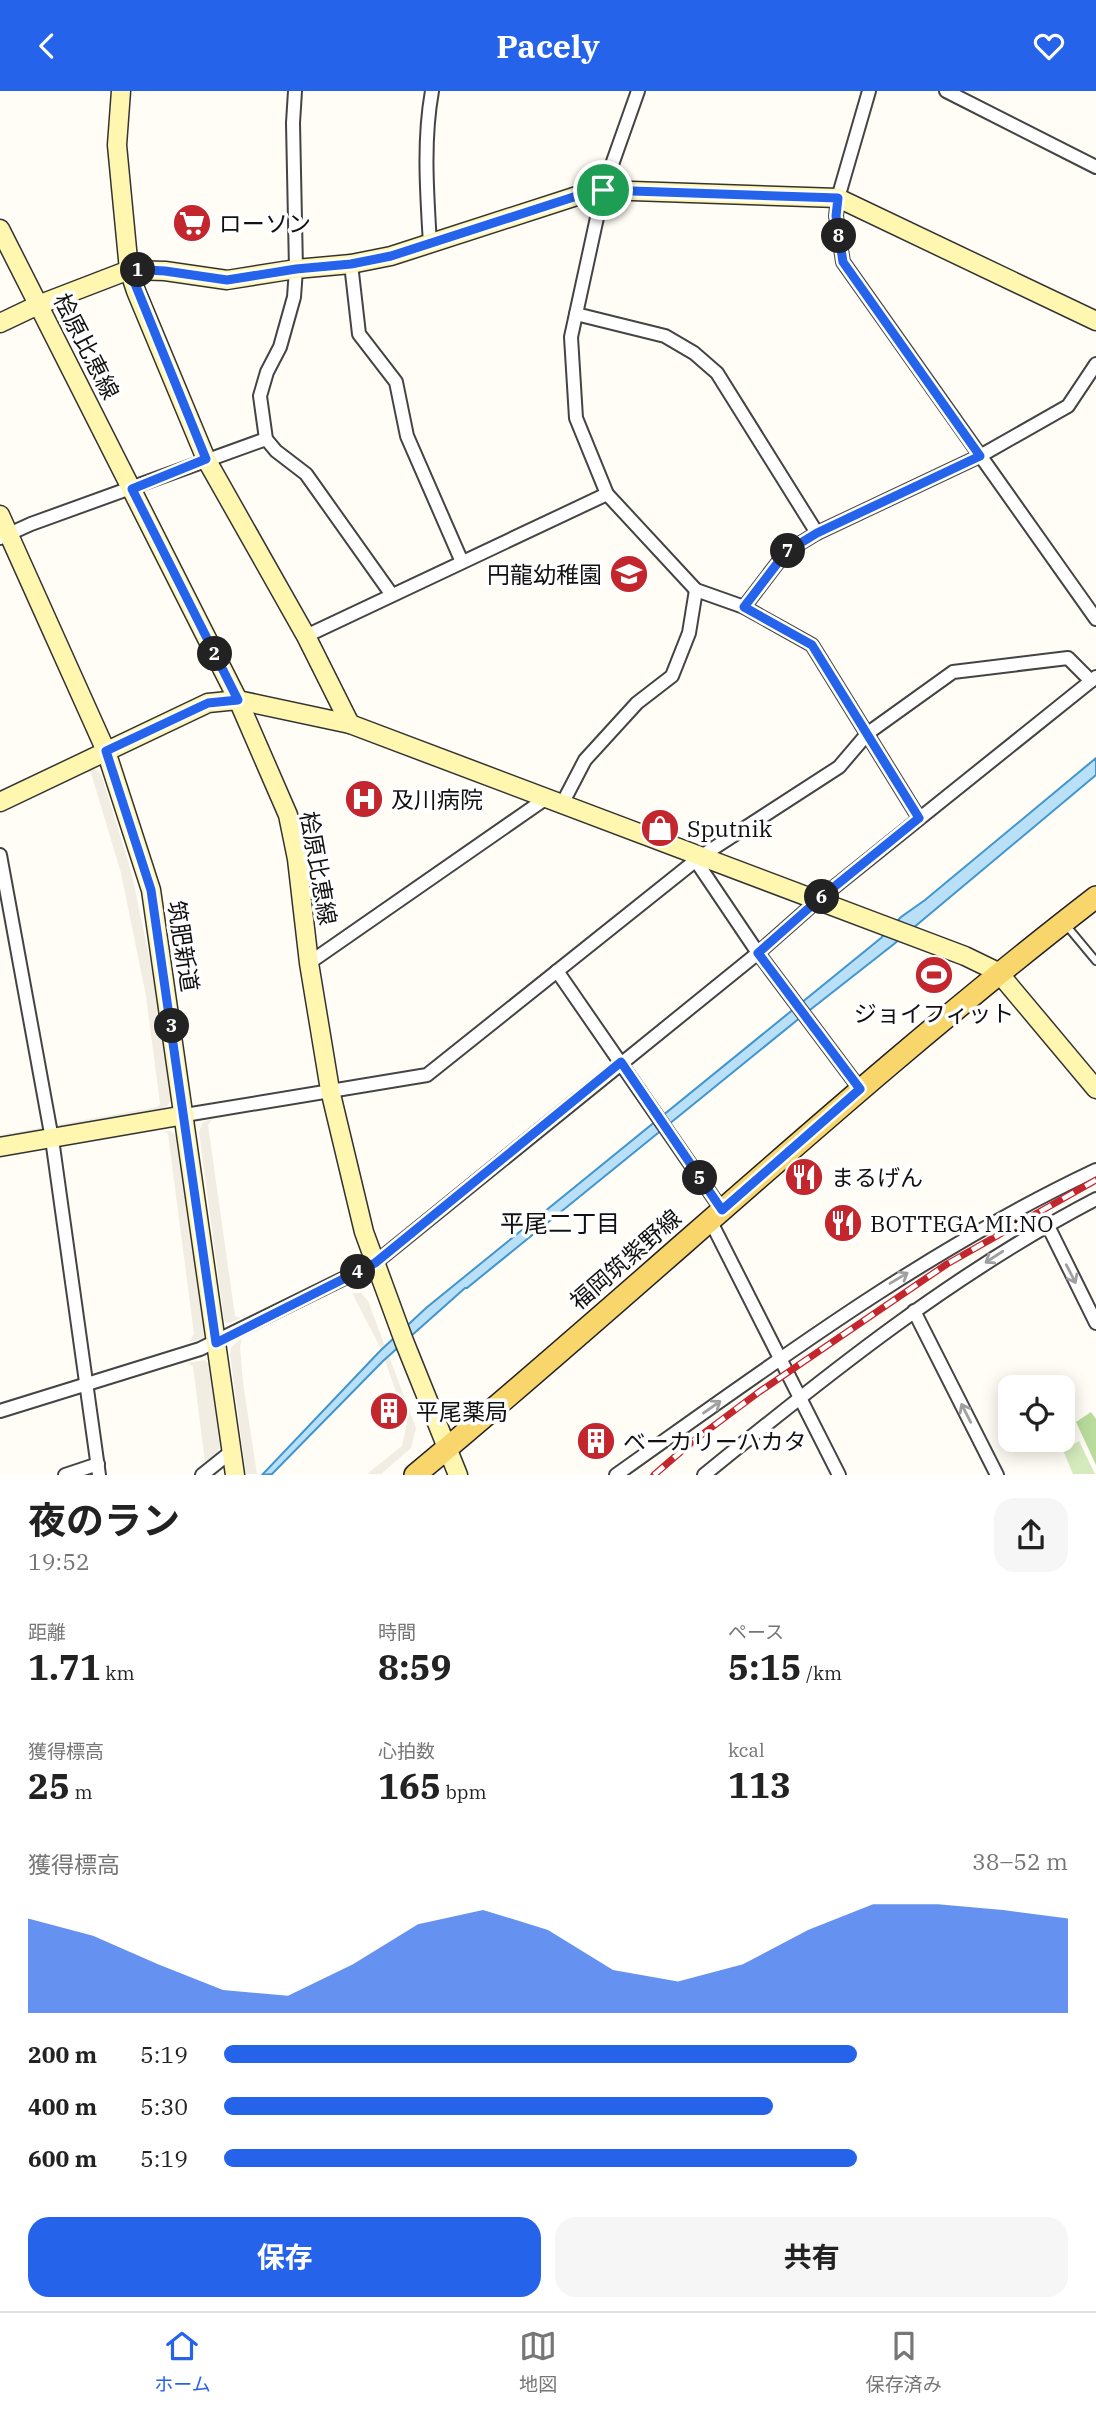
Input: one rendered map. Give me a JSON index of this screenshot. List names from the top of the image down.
{
  "streets": {
    "main road": ["福岡筑紫野線"],
    "street": ["桧原比恵線", "筑肥新道"]
  },
  "crossings": [
    ["桧原比恵線", "福岡筑紫野線"]
  ],
  "districts": ["平尾二丁目"],
  "places": {
    "supermarket": ["ローソン"],
    "school or university": ["円龍幼稚園"],
    "hospital": ["及川病院"],
    "shop": ["Sputnik"],
    "sports": ["ジョイフィット"],
    "restaurant": ["まるげん", "BOTTEGA MI:NO"],
    "building": ["平尾薬局", "ベーカリーハカタ"]
  },
  "page": {
    "header": "Pacely",
    "pins": [
      "8",
      "1",
      "7",
      "2",
      "6",
      "3",
      "5",
      "4"
    ],
    "heading": ["夜のラン", "19:52"],
    "stats": [
      ["距離", "1.71 km"],
      ["時間", "8:59"],
      ["ペース", "5:15 /km"],
      ["獲得標高", "25 m"],
      ["心拍数", "165 bpm"],
      ["kcal", "113"]
    ],
    "chart": ["獲得標高", "38–52 m"],
    "list": [
      {
        "name": "200 m",
        "note": "5:19"
      },
      {
        "name": "400 m",
        "note": "5:30"
      },
      {
        "name": "600 m",
        "note": "5:19"
      }
    ],
    "buttons": ["保存", "共有"],
    "tabs": ["ホーム", "地図", "保存済み"]
  }
}
